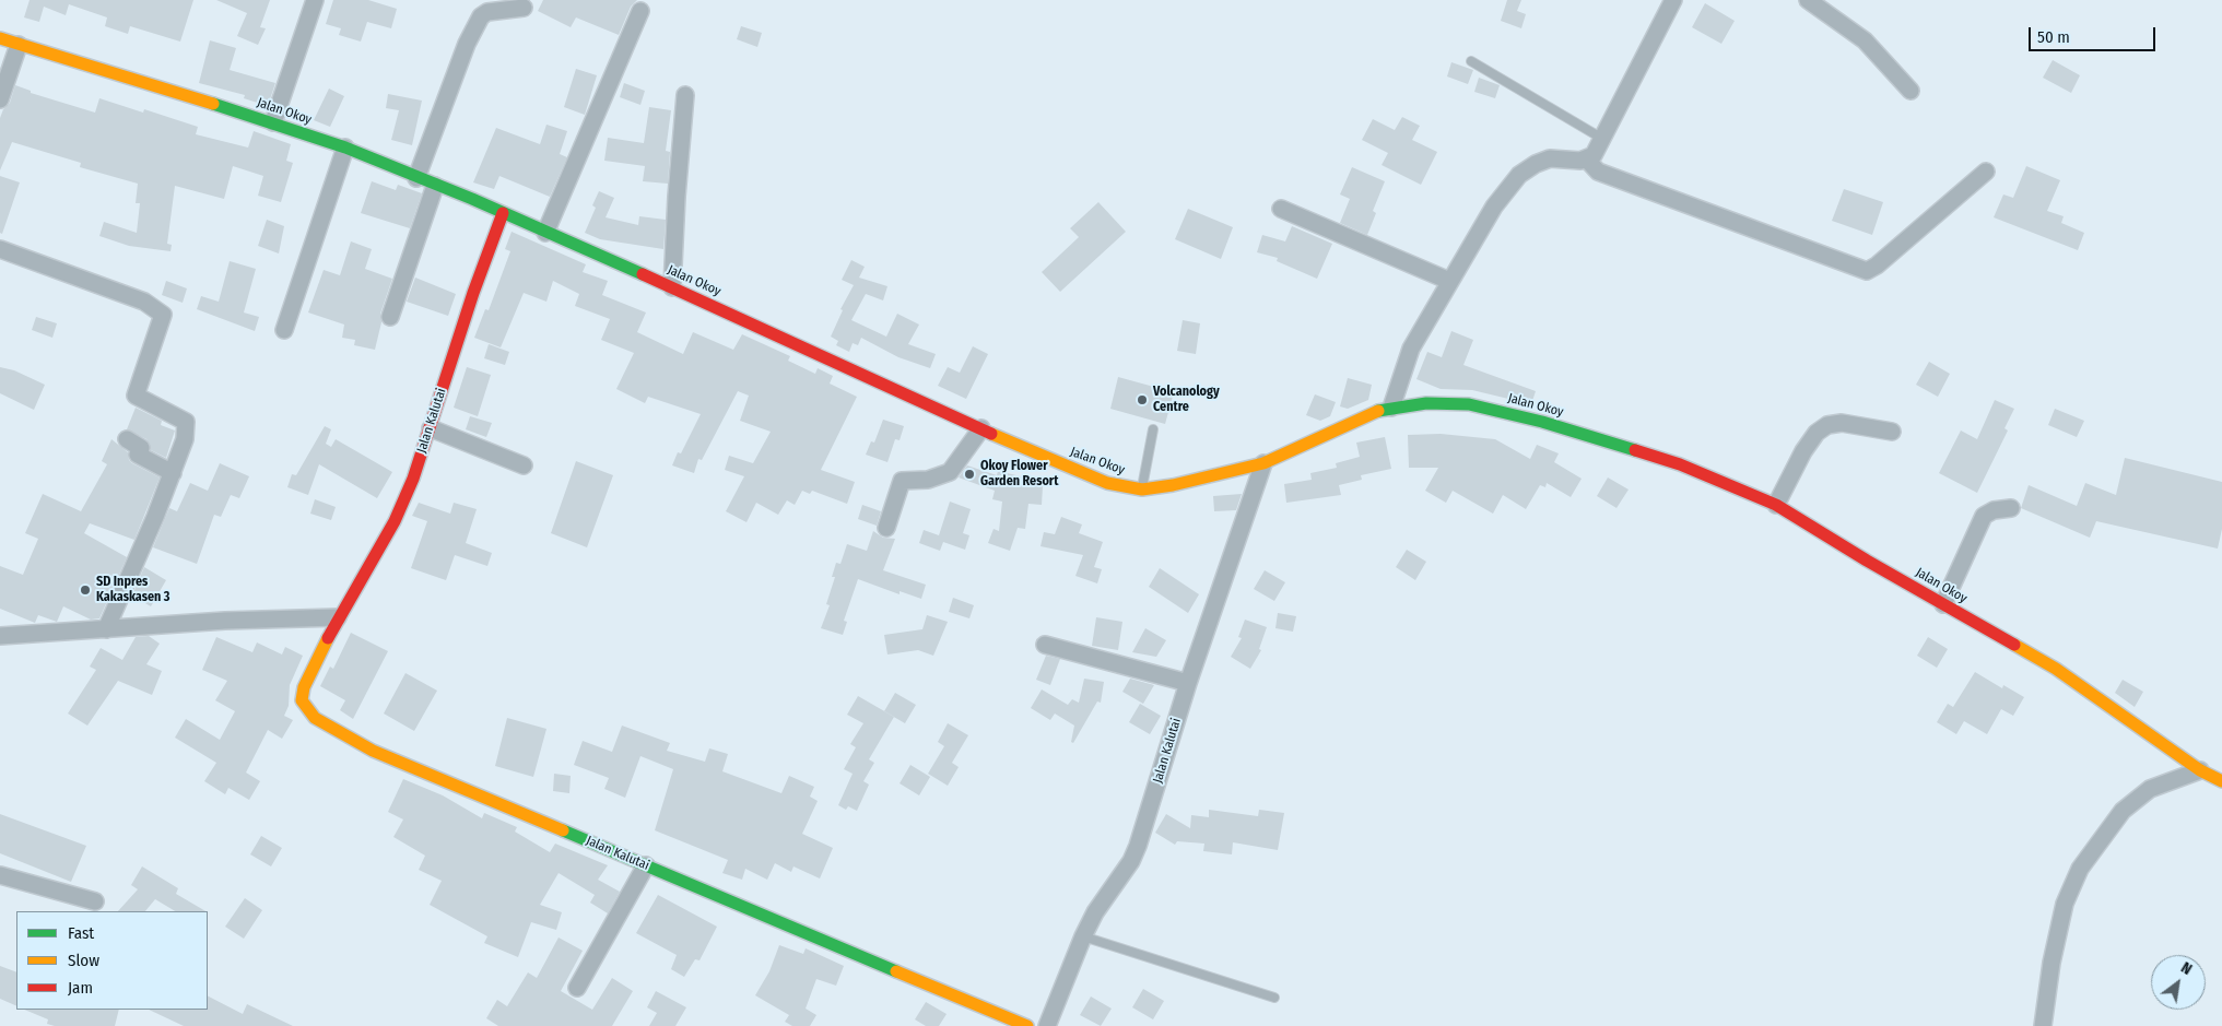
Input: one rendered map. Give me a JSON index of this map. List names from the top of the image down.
{
  "streets": {
    "street": ["Jalan Okoy", "Jalan Kalutai"]
  },
  "crossings": [
    ["Jalan Okoy", "Jalan Kalutai"]
  ],
  "places": ["Volcanology Centre", "Okoy Flower Garden Resort", "SD Inpres Kakaskasen 3"],
  "legend": ["Fast", "Slow", "Jam"],
  "scale_bar": "50 m",
  "north": "top right"
}
